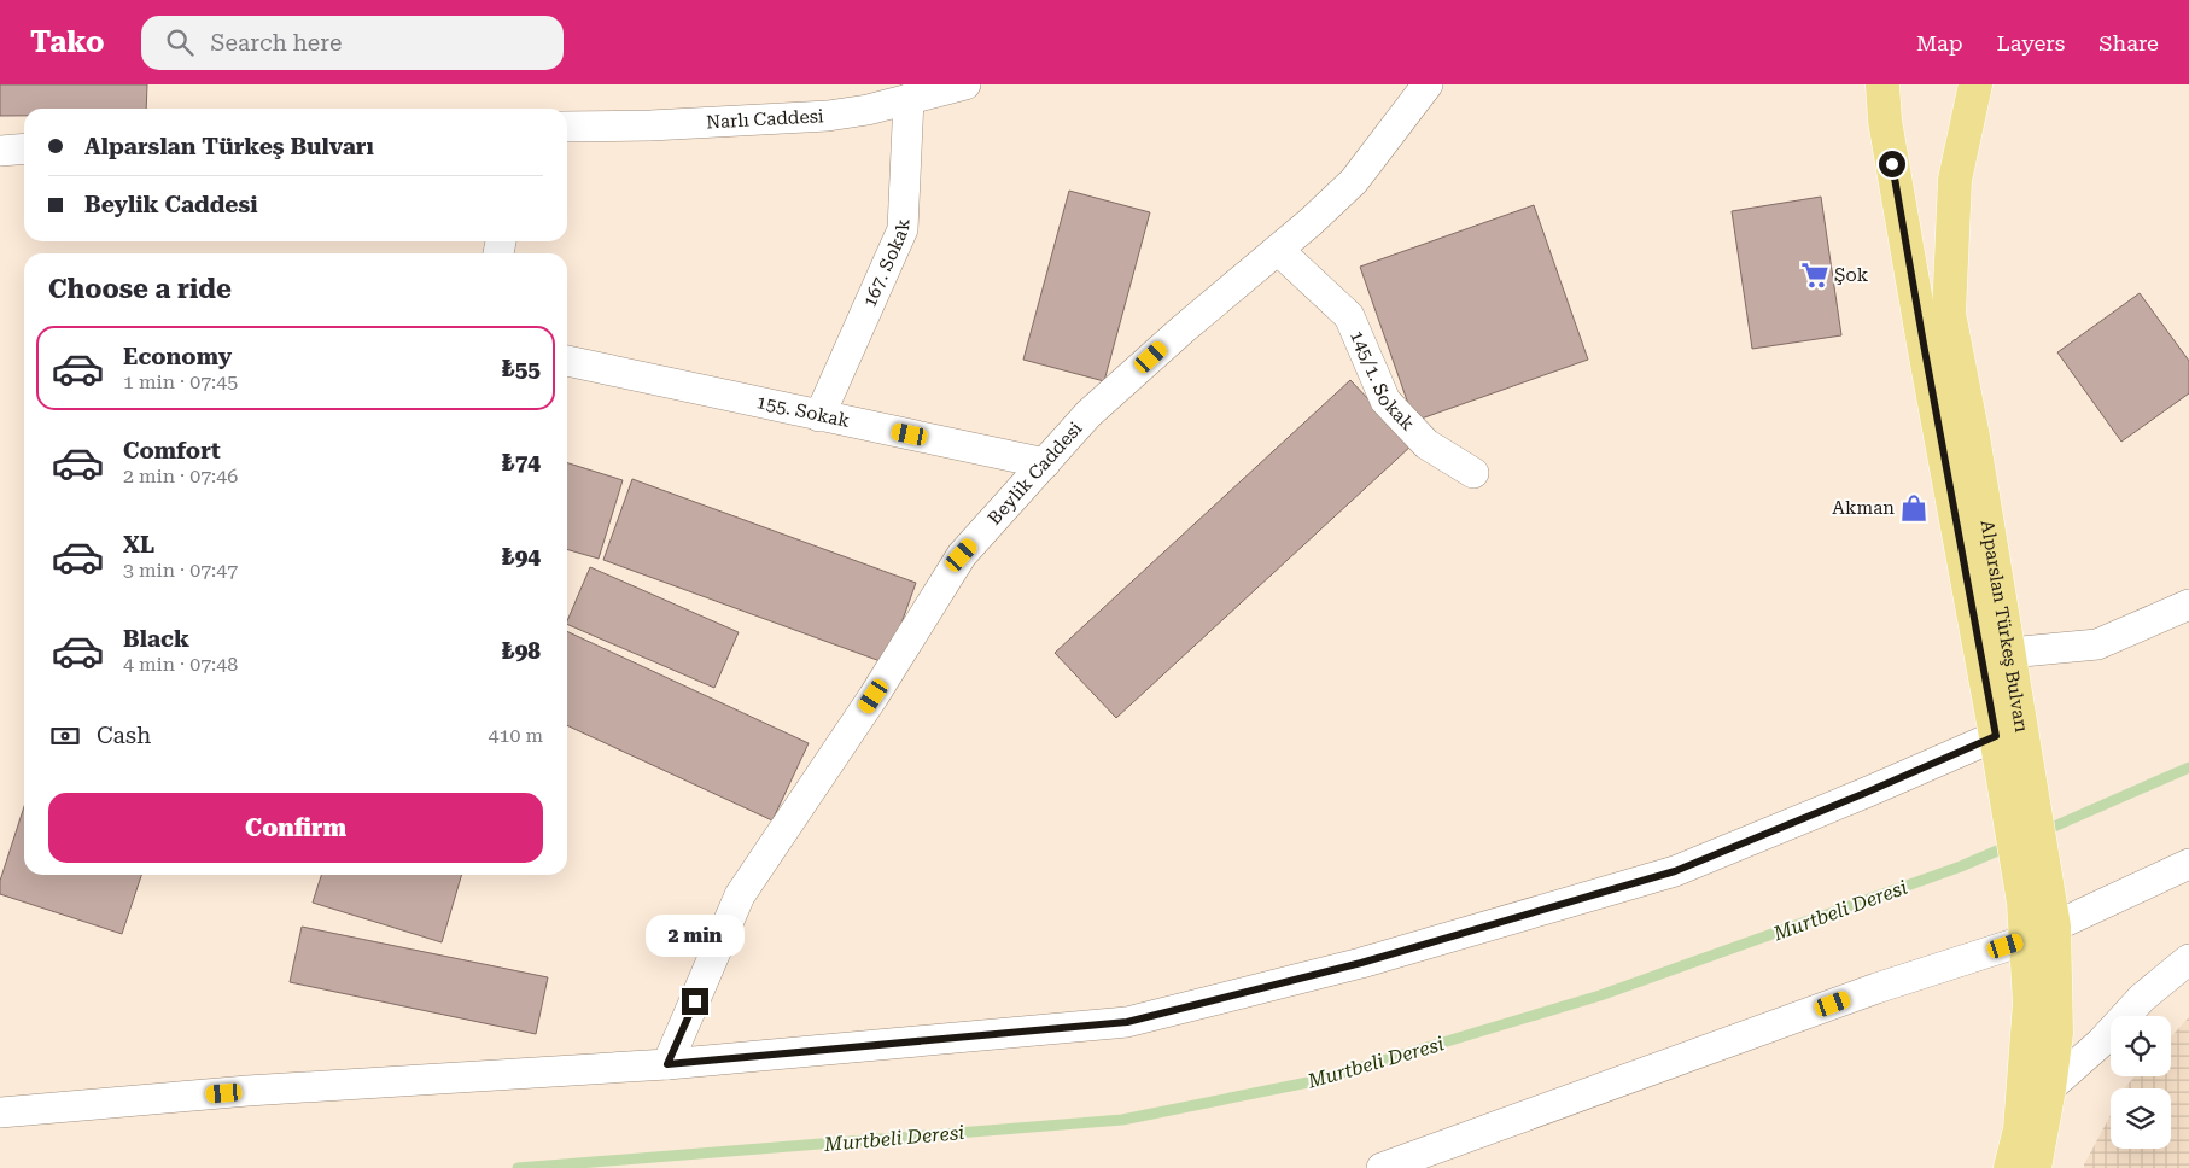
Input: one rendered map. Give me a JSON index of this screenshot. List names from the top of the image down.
{
  "streets": {
    "main road": ["Alparslan Türkeş Bulvarı"],
    "street": [
      "Narlı Caddesi",
      "167. Sokak",
      "145/1. Sokak",
      "155. Sokak",
      "Beylik Caddesi"
    ]
  },
  "crossings": [
    ["Narlı Caddesi", "167. Sokak"],
    ["167. Sokak", "155. Sokak"],
    ["145/1. Sokak", "Beylik Caddesi"],
    ["155. Sokak", "Beylik Caddesi"]
  ],
  "water": ["Murtbeli Deresi"],
  "places": {
    "supermarket": ["Şok"],
    "shop": ["Akman"]
  },
  "page": {
    "header": "Tako",
    "search": "Search here",
    "nav": ["Map", "Layers", "Share"],
    "banner": ["Alparslan Türkeş Bulvarı", "Beylik Caddesi"],
    "heading": "Choose a ride",
    "list": [
      {
        "name": "Economy",
        "note": "1 min · 07:45",
        "value": "₺55"
      },
      {
        "name": "Comfort",
        "note": "2 min · 07:46",
        "value": "₺74"
      },
      {
        "name": "XL",
        "note": "3 min · 07:47",
        "value": "₺94"
      },
      {
        "name": "Black",
        "note": "4 min · 07:48",
        "value": "₺98"
      }
    ],
    "pay": ["Cash", "410 m"],
    "buttons": "Confirm",
    "bubble": "2 min"
  }
}
